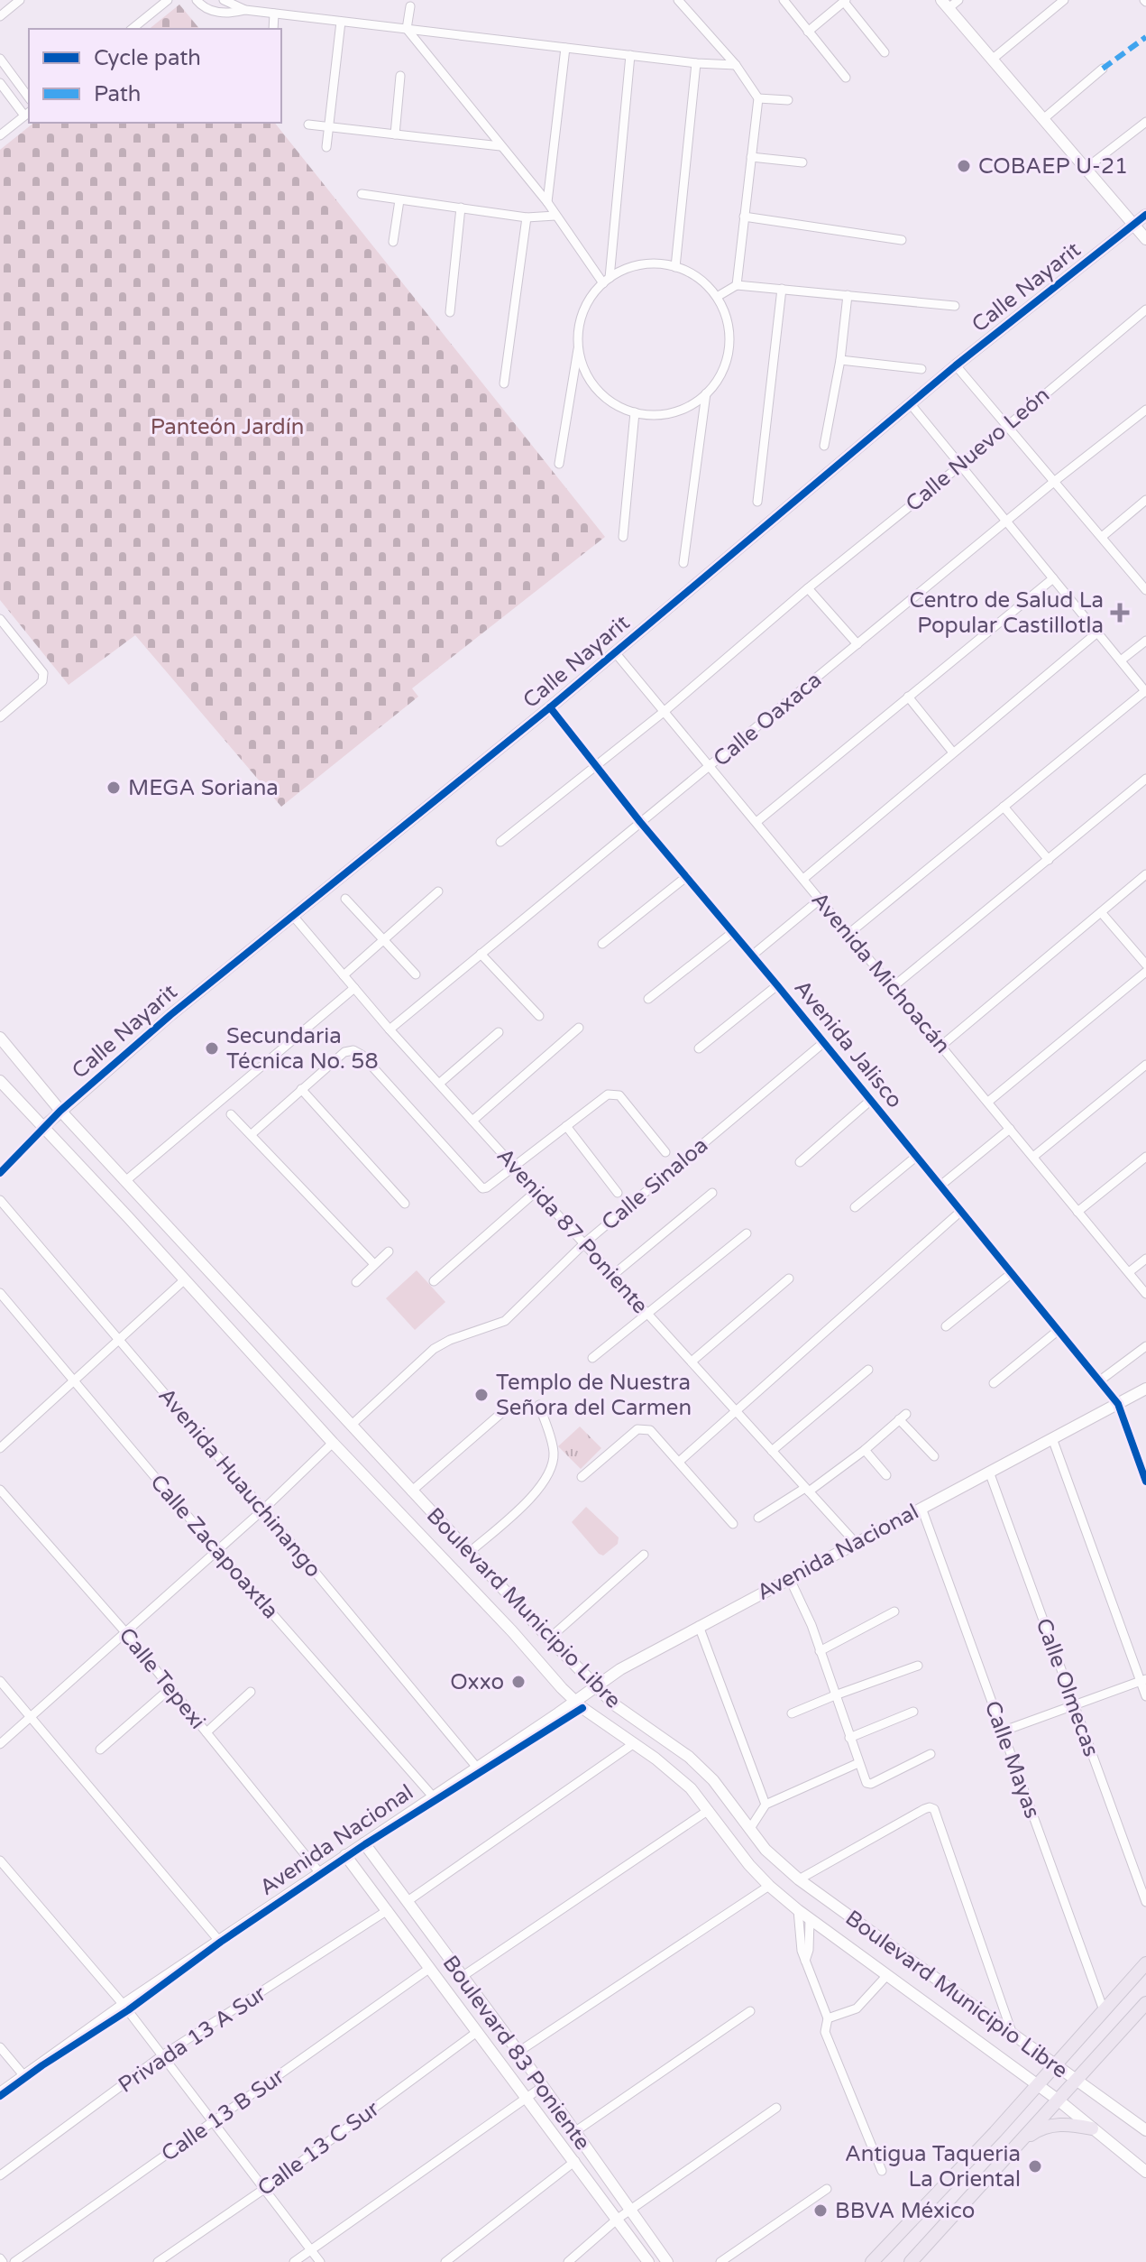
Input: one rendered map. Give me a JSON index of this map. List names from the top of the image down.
{
  "streets": {
    "main road": [
      "Calle Nayarit",
      "Avenida Nacional",
      "Boulevard Municipio Libre",
      "Boulevard 83 Poniente"
    ],
    "street": [
      "Calle Nuevo León",
      "Calle Oaxaca",
      "Avenida Michoacán",
      "Avenida Jalisco",
      "Calle Sinaloa",
      "Avenida 87 Poniente",
      "Avenida Huauchinango",
      "Calle Zacapoaxtla",
      "Calle Tepexi",
      "Calle Olmecas",
      "Calle Mayas",
      "Privada 13 A Sur",
      "Calle 13 B Sur",
      "Calle 13 C Sur"
    ]
  },
  "crossings": [
    ["Calle Nayarit", "Avenida Michoacán"],
    ["Calle Nayarit", "Avenida Jalisco"],
    ["Calle Nayarit", "Avenida 87 Poniente"],
    ["Calle Nayarit", "Boulevard Municipio Libre"],
    ["Calle Nuevo León", "Avenida Michoacán"],
    ["Calle Nuevo León", "Avenida Jalisco"],
    ["Calle Oaxaca", "Avenida Michoacán"],
    ["Calle Oaxaca", "Avenida Jalisco"],
    ["Calle Oaxaca", "Avenida 87 Poniente"],
    ["Avenida Jalisco", "Calle Sinaloa"],
    ["Avenida Jalisco", "Avenida Nacional"],
    ["Calle Sinaloa", "Avenida 87 Poniente"],
    ["Calle Sinaloa", "Boulevard Municipio Libre"],
    ["Avenida 87 Poniente", "Avenida Nacional"],
    ["Avenida Huauchinango", "Avenida Nacional"],
    ["Calle Zacapoaxtla", "Avenida Nacional"],
    ["Avenida Nacional", "Boulevard Municipio Libre"],
    ["Avenida Nacional", "Calle Tepexi"],
    ["Avenida Nacional", "Calle Olmecas"],
    ["Avenida Nacional", "Calle Mayas"],
    ["Avenida Nacional", "Boulevard 83 Poniente"],
    ["Privada 13 A Sur", "Boulevard 83 Poniente"],
    ["Boulevard 83 Poniente", "Calle 13 B Sur"],
    ["Boulevard 83 Poniente", "Calle 13 C Sur"]
  ],
  "parks": ["Panteón Jardín"],
  "places": {
    "other": [
      "COBAEP U-21",
      "MEGA Soriana",
      "Secundaria Técnica No. 58",
      "Templo de Nuestra Señora del Carmen",
      "Oxxo",
      "Antigua Taqueria La Oriental",
      "BBVA México"
    ],
    "health": ["Centro de Salud La Popular Castillotla"]
  },
  "legend": ["Cycle path", "Path"]
}
